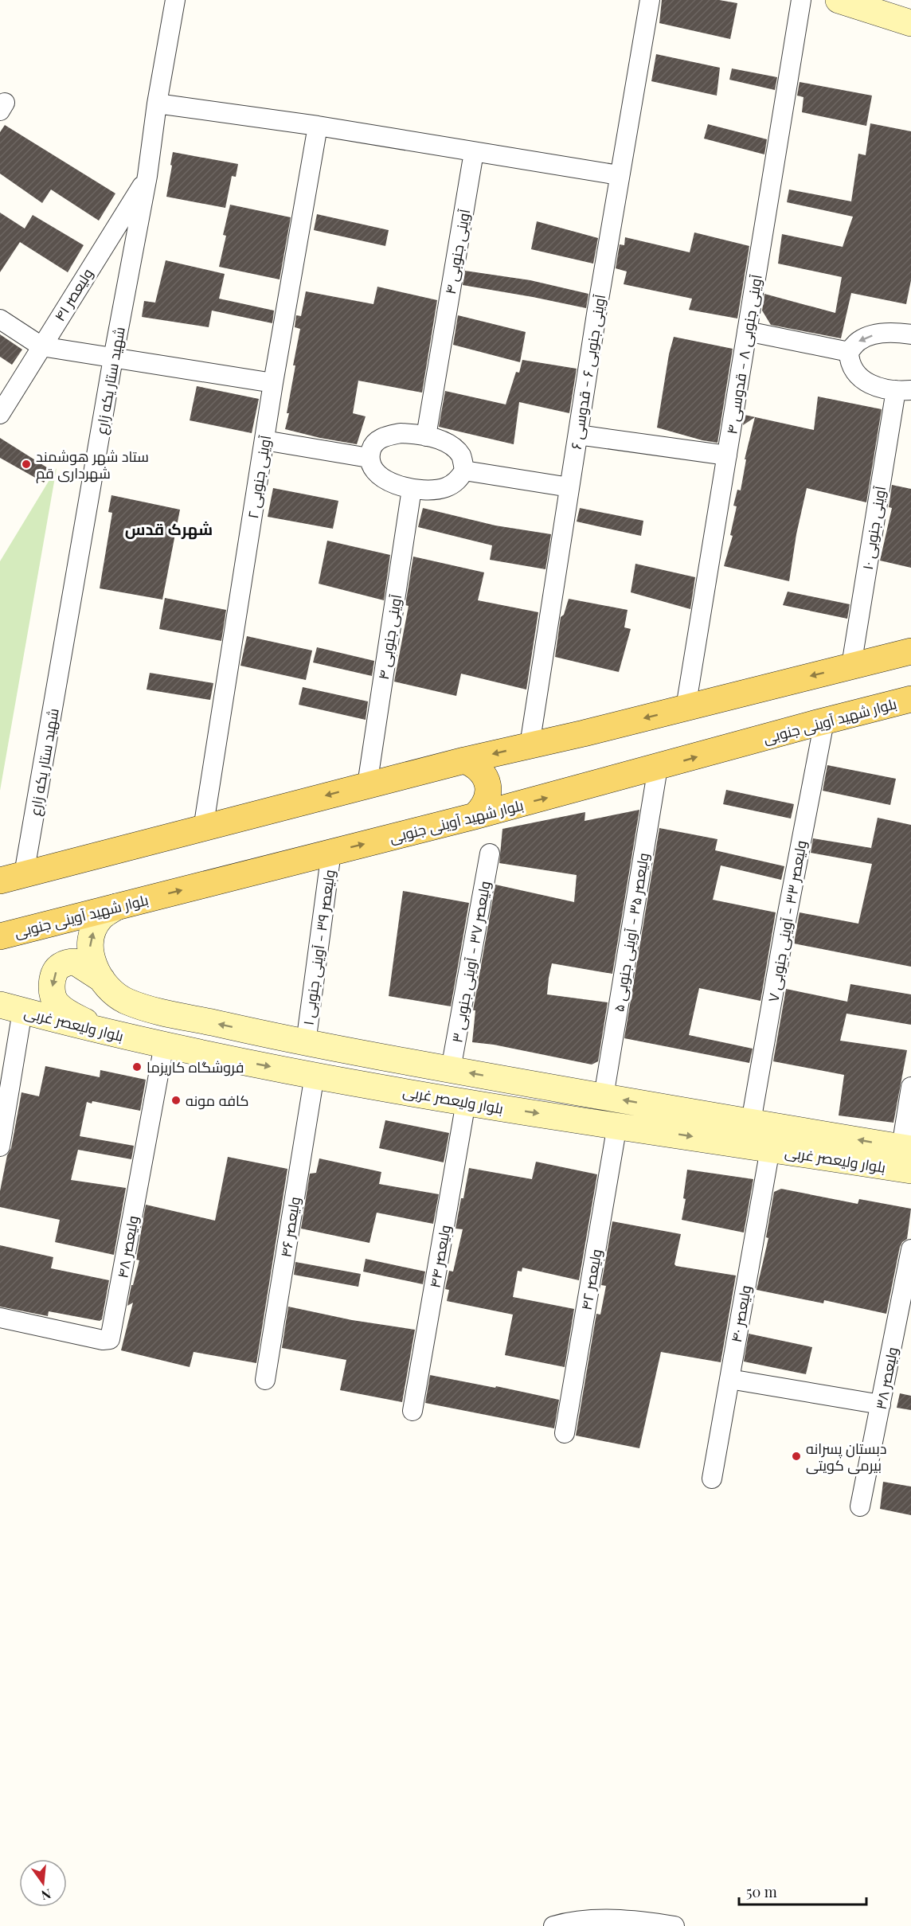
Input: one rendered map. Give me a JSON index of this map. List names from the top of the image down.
{
  "streets": {
    "main road": ["بلوار شهید آوینی جنوبی", "بلوار ولیعصر غربی"],
    "street": [
      "آوینی جنوبی ۴",
      "ولیعصر ۴۱",
      "آوینی جنوبی ۸ - قدوسی ۴",
      "آوینی جنوبی ۶ - قدوسی ۶",
      "شهید ستار یکه زارع",
      "آوینی جنوبی ۲",
      "آوینی جنوبی ۱۰",
      "ولیعصر ۳۳ - آوینی جنوبی ۷",
      "ولیعصر ۳۵ - آوینی جنوبی ۵",
      "ولیعصر ۳۹ - آوینی جنوبی ۱",
      "ولیعصر ۳۷ - آوینی جنوبی ۳",
      "ولیعصر ۴۶",
      "ولیعصر ۴۸",
      "ولیعصر ۴۴",
      "ولیعصر ۴۲",
      "ولیعصر ۴۰",
      "ولیعصر ۳۸"
    ]
  },
  "crossings": [
    ["ولیعصر ۴۱", "شهید ستار یکه زارع"],
    ["بلوار شهید آوینی جنوبی", "ولیعصر ۳۳ - آوینی جنوبی ۷"],
    ["بلوار شهید آوینی جنوبی", "ولیعصر ۳۵ - آوینی جنوبی ۵"],
    ["بلوار شهید آوینی جنوبی", "ولیعصر ۳۹ - آوینی جنوبی ۱"],
    ["بلوار شهید آوینی جنوبی", "بلوار ولیعصر غربی"],
    ["ولیعصر ۳۳ - آوینی جنوبی ۷", "بلوار ولیعصر غربی"],
    ["ولیعصر ۳۵ - آوینی جنوبی ۵", "بلوار ولیعصر غربی"],
    ["ولیعصر ۳۹ - آوینی جنوبی ۱", "بلوار ولیعصر غربی"],
    ["ولیعصر ۳۷ - آوینی جنوبی ۳", "بلوار ولیعصر غربی"],
    ["بلوار ولیعصر غربی", "ولیعصر ۴۶"],
    ["بلوار ولیعصر غربی", "ولیعصر ۴۸"],
    ["بلوار ولیعصر غربی", "ولیعصر ۴۴"],
    ["بلوار ولیعصر غربی", "ولیعصر ۴۲"],
    ["بلوار ولیعصر غربی", "ولیعصر ۴۰"]
  ],
  "districts": ["شهرک قدس"],
  "places": [
    "ستاد شهر هوشمند شهرداری قم",
    "فروشگاه کاریزما",
    "کافه مونه",
    "دبستان پسرانه بیرمی کویتی"
  ],
  "scale_bar": "50 m",
  "north": "bottom"
}
